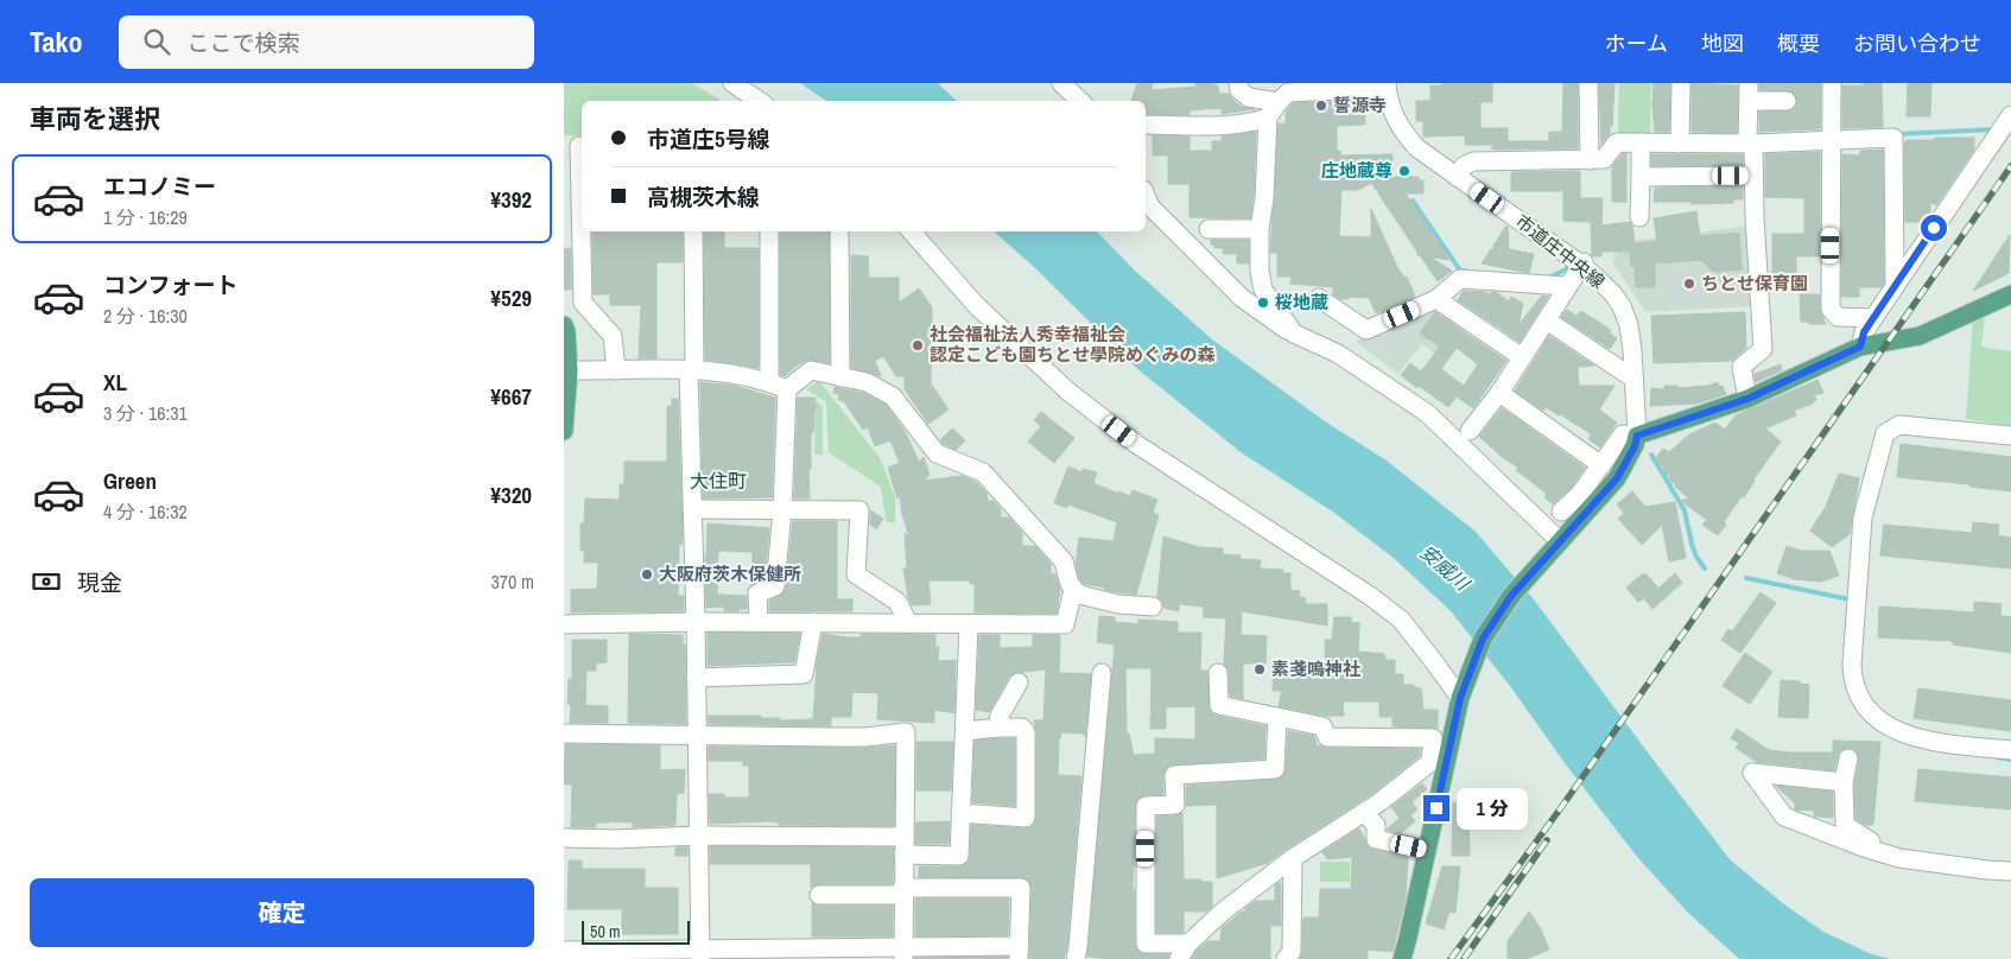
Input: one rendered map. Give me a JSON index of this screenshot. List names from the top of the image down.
{
  "streets": {
    "street": ["市道庄中央線"]
  },
  "districts": ["大住町"],
  "water": ["安威川"],
  "places": [
    "誓源寺",
    "庄地蔵尊",
    "ちとせ保育園",
    "桜地蔵",
    "社会福祉法人秀幸福祉会 認定こども園ちとせ學院めぐみの森",
    "大阪府茨木保健所",
    "素戔嗚神社"
  ],
  "scale_bar": "50 m",
  "page": {
    "header": "Tako",
    "search": "ここで検索",
    "nav": [
      "ホーム",
      "地図",
      "概要",
      "お問い合わせ"
    ],
    "heading": "車両を選択",
    "banner": ["市道庄5号線", "高槻茨木線"],
    "list": [
      {
        "name": "エコノミー",
        "note": "1 分 · 16:29",
        "value": "¥392"
      },
      {
        "name": "コンフォート",
        "note": "2 分 · 16:30",
        "value": "¥529"
      },
      {
        "name": "XL",
        "note": "3 分 · 16:31",
        "value": "¥667"
      },
      {
        "name": "Green",
        "note": "4 分 · 16:32",
        "value": "¥320"
      }
    ],
    "pay": ["現金", "370 m"],
    "bubble": "1 分",
    "buttons": "確定",
    "scale": "50 m"
  }
}
